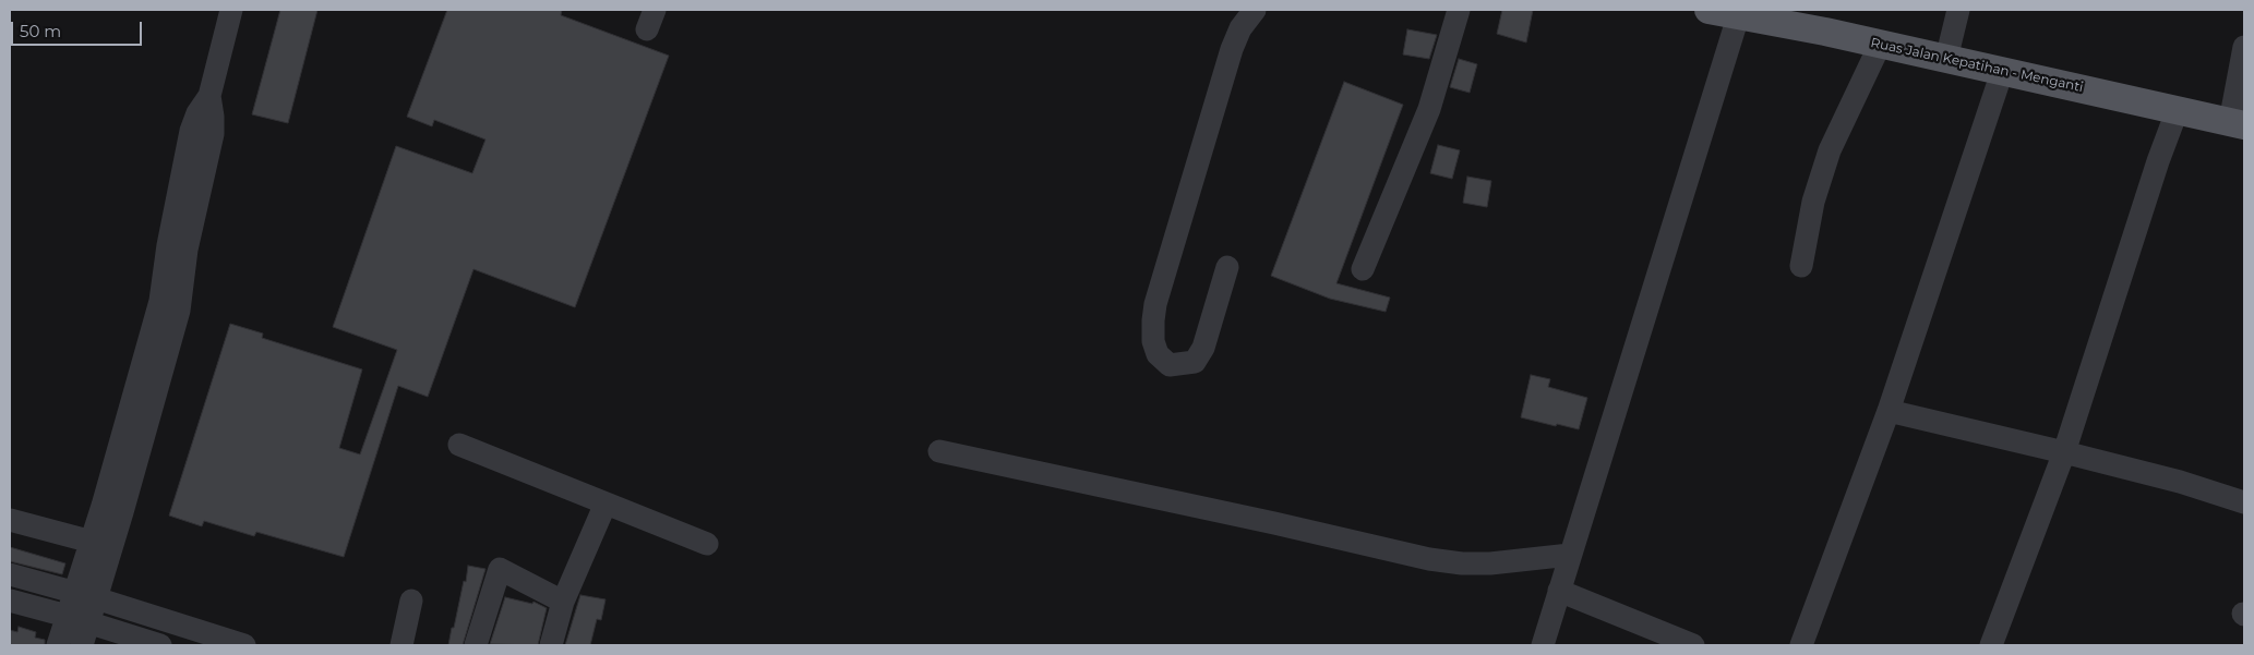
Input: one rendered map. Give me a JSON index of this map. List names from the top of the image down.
{
  "streets": {
    "main road": ["Ruas Jalan Kepatihan - Menganti"]
  },
  "scale_bar": "50 m"
}
